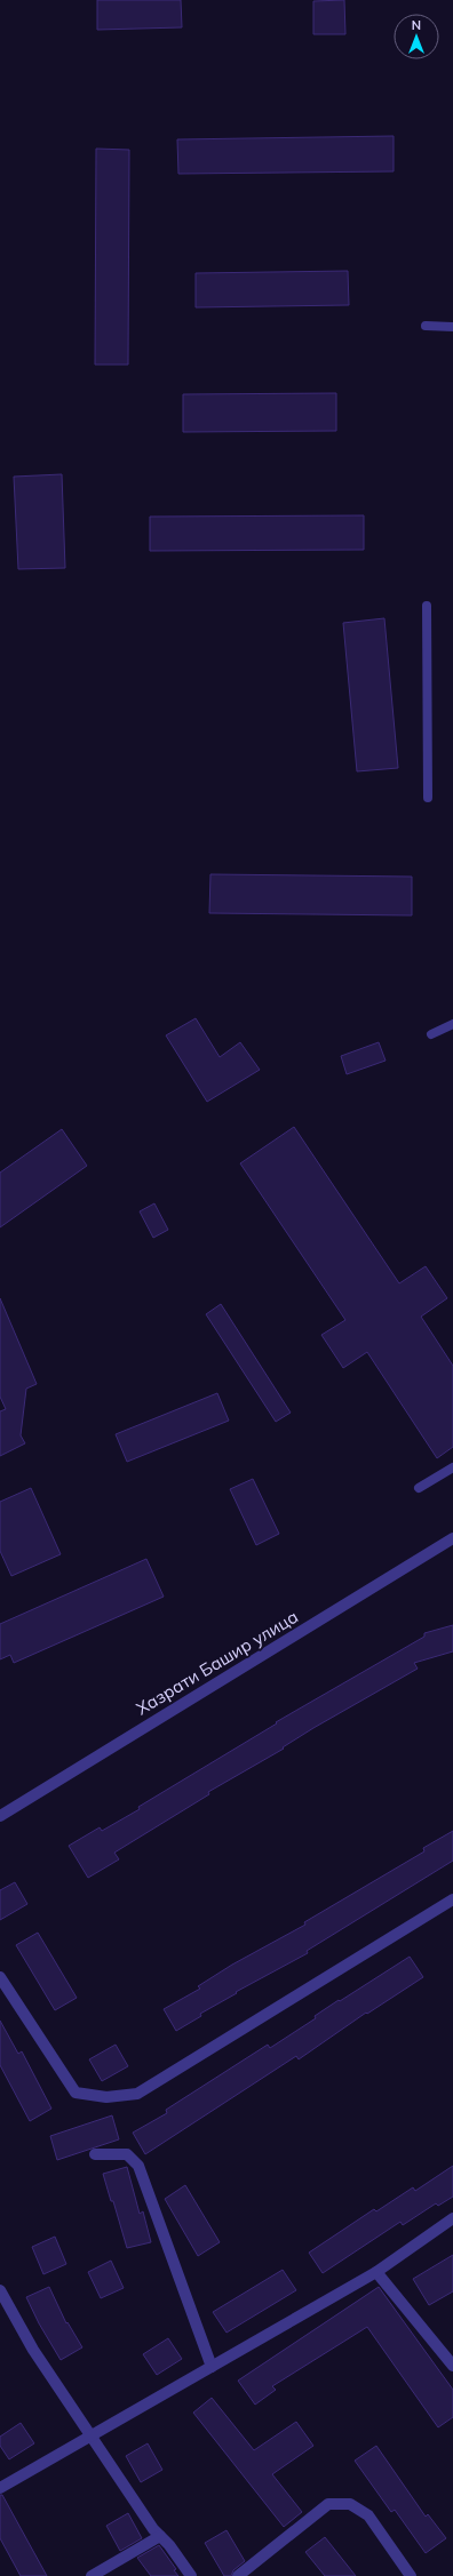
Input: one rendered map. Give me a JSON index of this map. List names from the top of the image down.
{
  "streets": {
    "street": ["Хазрати Башир улица"]
  },
  "north": "top"
}
